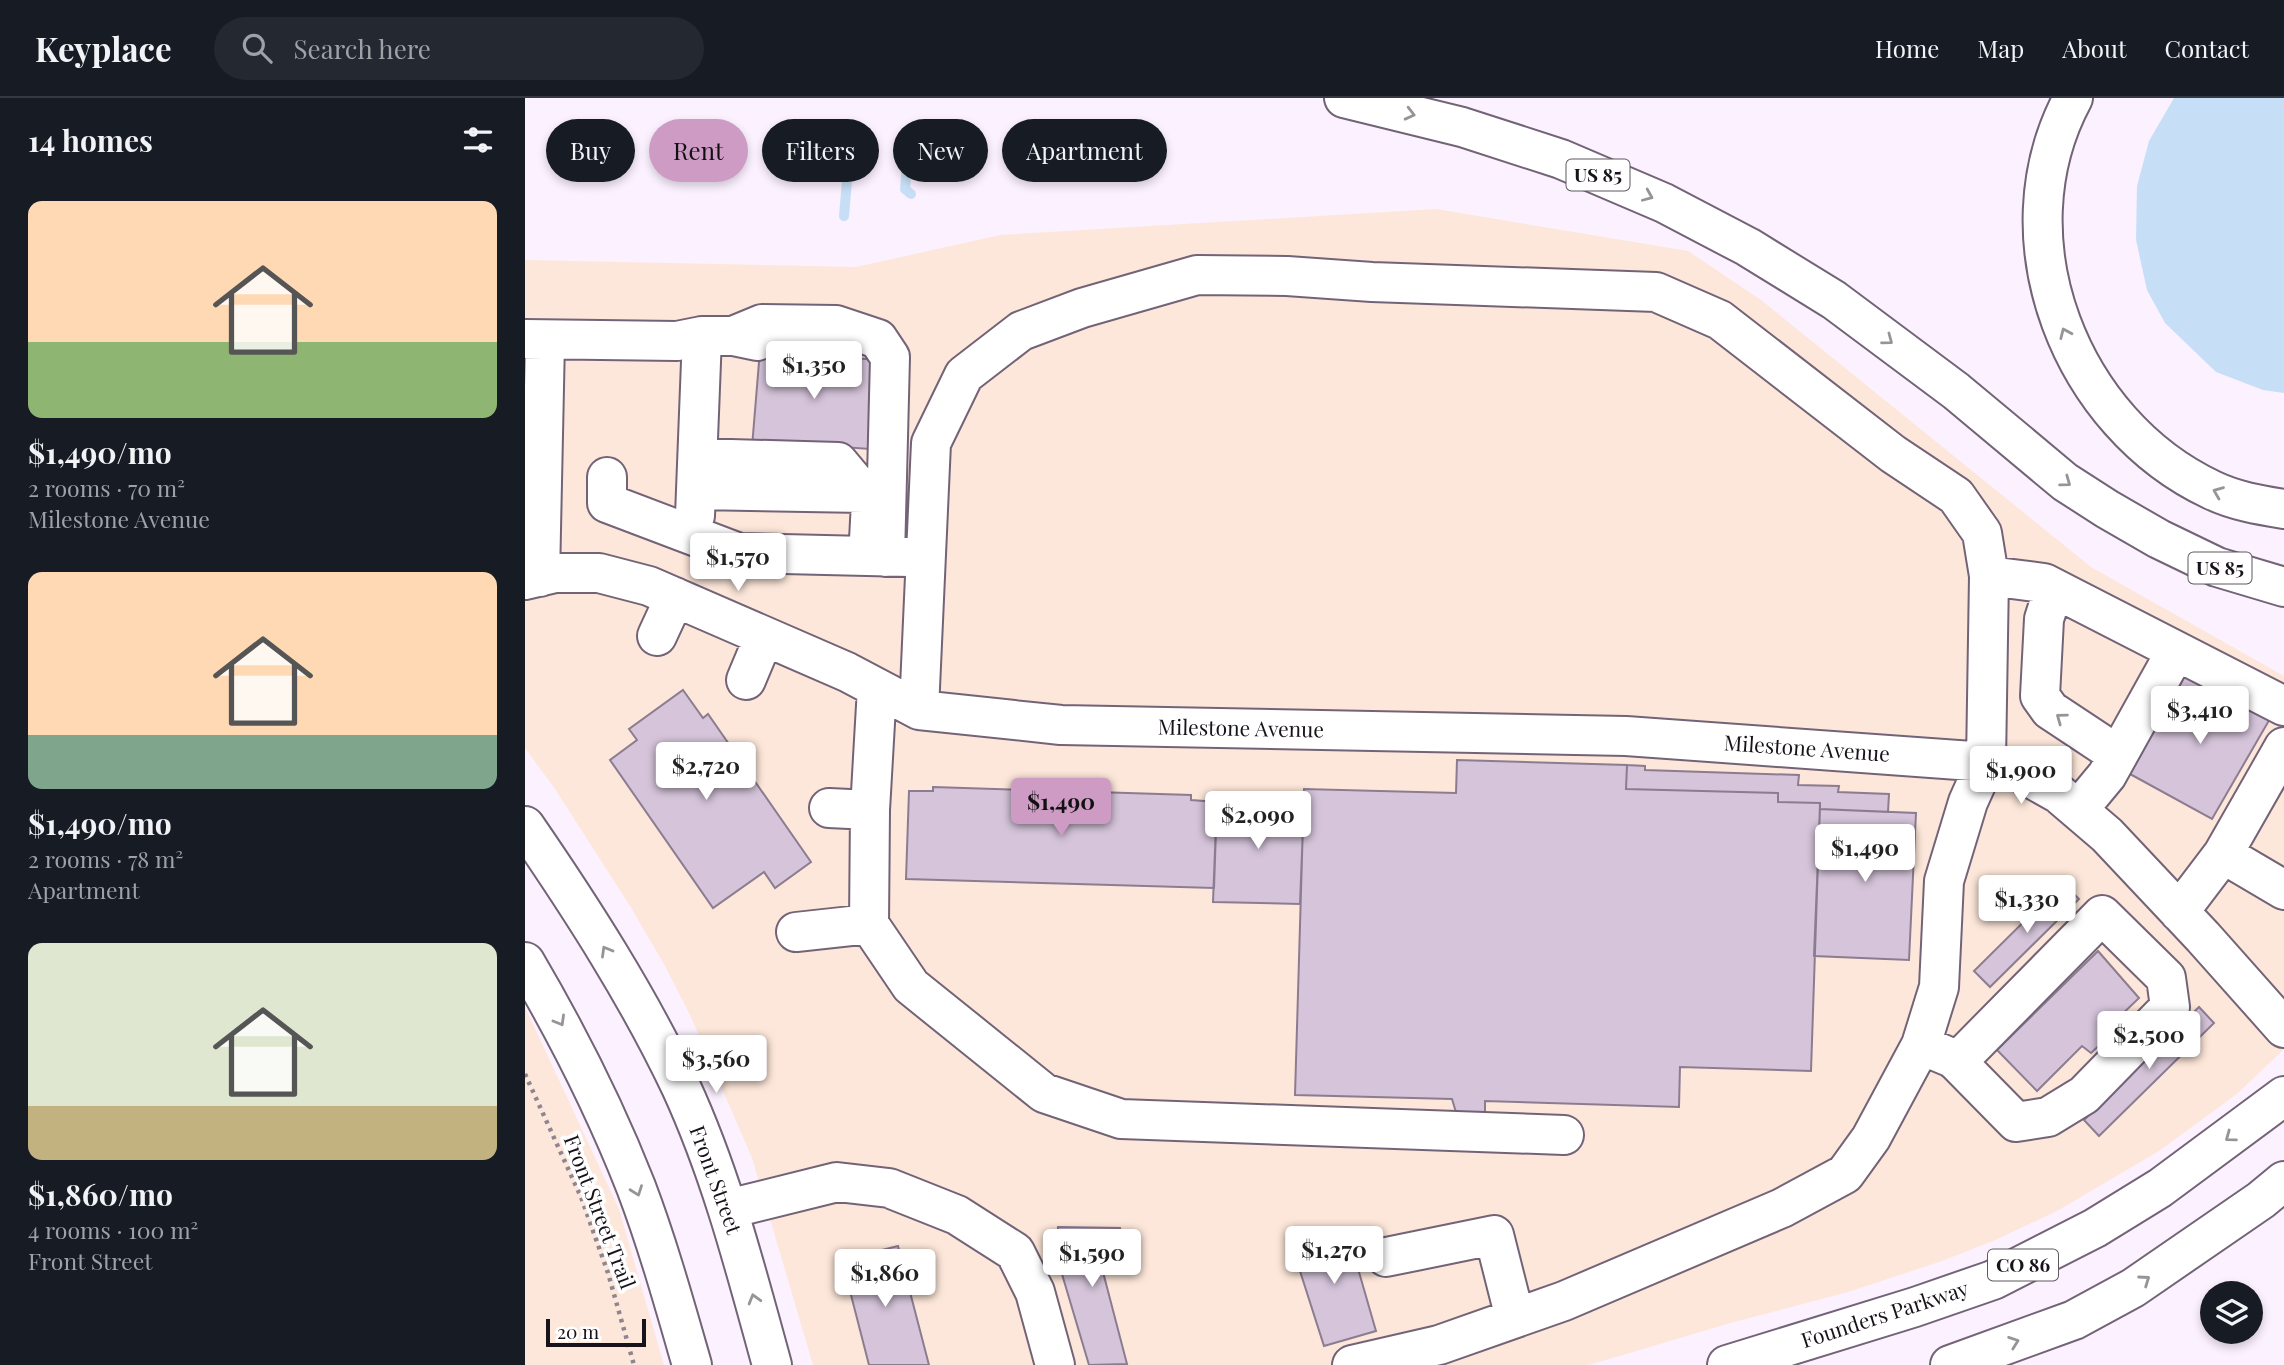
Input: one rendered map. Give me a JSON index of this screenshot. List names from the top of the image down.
{
  "streets": {
    "main road": [
      "US 85",
      "Milestone Avenue",
      "Front Street",
      "CO 86",
      "Founders Parkway"
    ],
    "path": ["Front Street Trail"]
  },
  "scale_bar": "20 m",
  "page": {
    "header": "Keyplace",
    "search": "Search here",
    "nav": [
      "Home",
      "Map",
      "About",
      "Contact"
    ],
    "heading": "14 homes",
    "chip": [
      "Buy",
      "Rent",
      "Filters",
      "New",
      "Apartment"
    ],
    "list": [
      {
        "name": "$1,490/mo",
        "note": "2 rooms · 70 m² · Milestone Avenue"
      },
      {
        "name": "$1,490/mo",
        "note": "2 rooms · 78 m² · Apartment"
      },
      {
        "name": "$1,860/mo",
        "note": "4 rooms · 100 m² · Front Street"
      }
    ],
    "price": [
      "$1,350",
      "$1,570",
      "$3,410",
      "$2,720",
      "$1,900",
      "$1,490",
      "$2,090",
      "$1,490",
      "$1,330",
      "$2,500",
      "$3,560",
      "$1,270",
      "$1,590",
      "$1,860"
    ],
    "scale": "20 m"
  }
}
